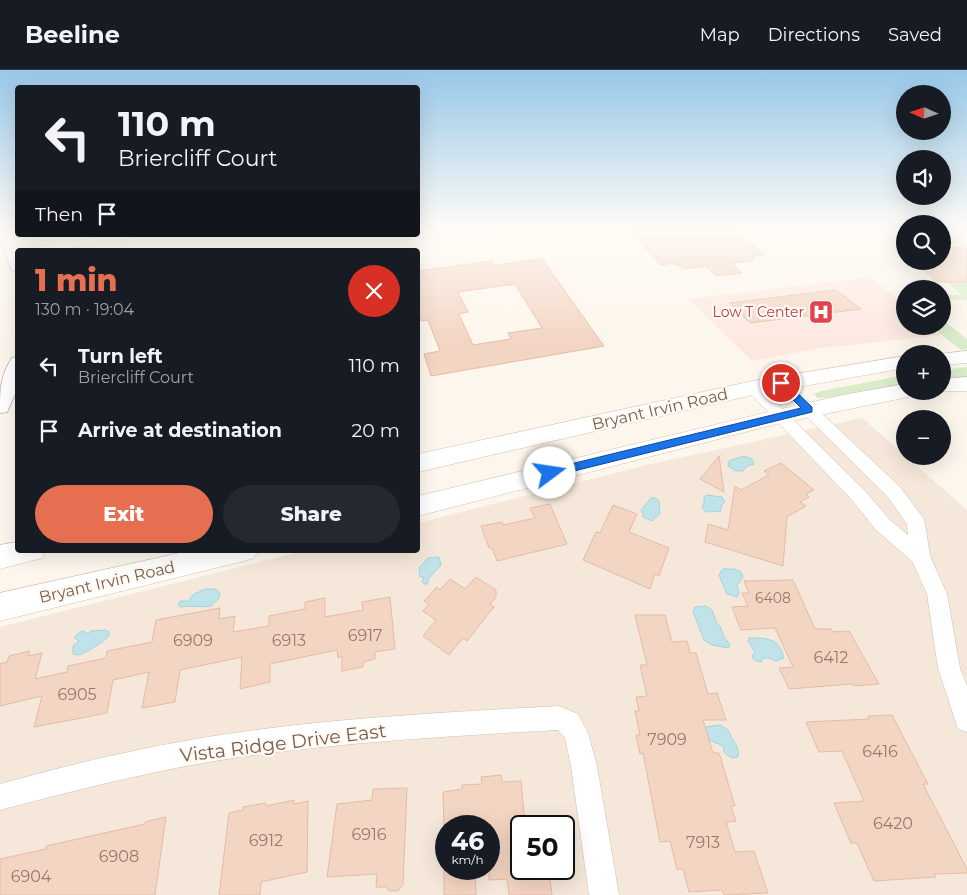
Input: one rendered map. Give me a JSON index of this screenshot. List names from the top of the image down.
{
  "streets": {
    "main road": ["Bryant Irvin Road"],
    "street": ["Vista Ridge Drive East"]
  },
  "places": {
    "hospital": ["Low T Center"]
  },
  "house_numbers": [
    "6408",
    "6917",
    "6909",
    "6913",
    "6412",
    "6905",
    "7909",
    "6416",
    "6420",
    "6916",
    "6912",
    "7913",
    "6908",
    "6904"
  ],
  "north": "left",
  "page": {
    "header": "Beeline",
    "nav": ["Map", "Directions", "Saved"],
    "map_buttons": ["+", "−"],
    "turn": ["110 m", "Briercliff Court"],
    "then": "Then",
    "heading": ["1 min", "130 m · 19:04"],
    "list": [
      {
        "name": "Turn left",
        "note": "Briercliff Court",
        "value": "110 m"
      },
      {
        "name": "Arrive at destination",
        "value": "20 m"
      }
    ],
    "buttons": ["Exit", "Share"],
    "speed": "46 km/h",
    "limit": "50"
  }
}
